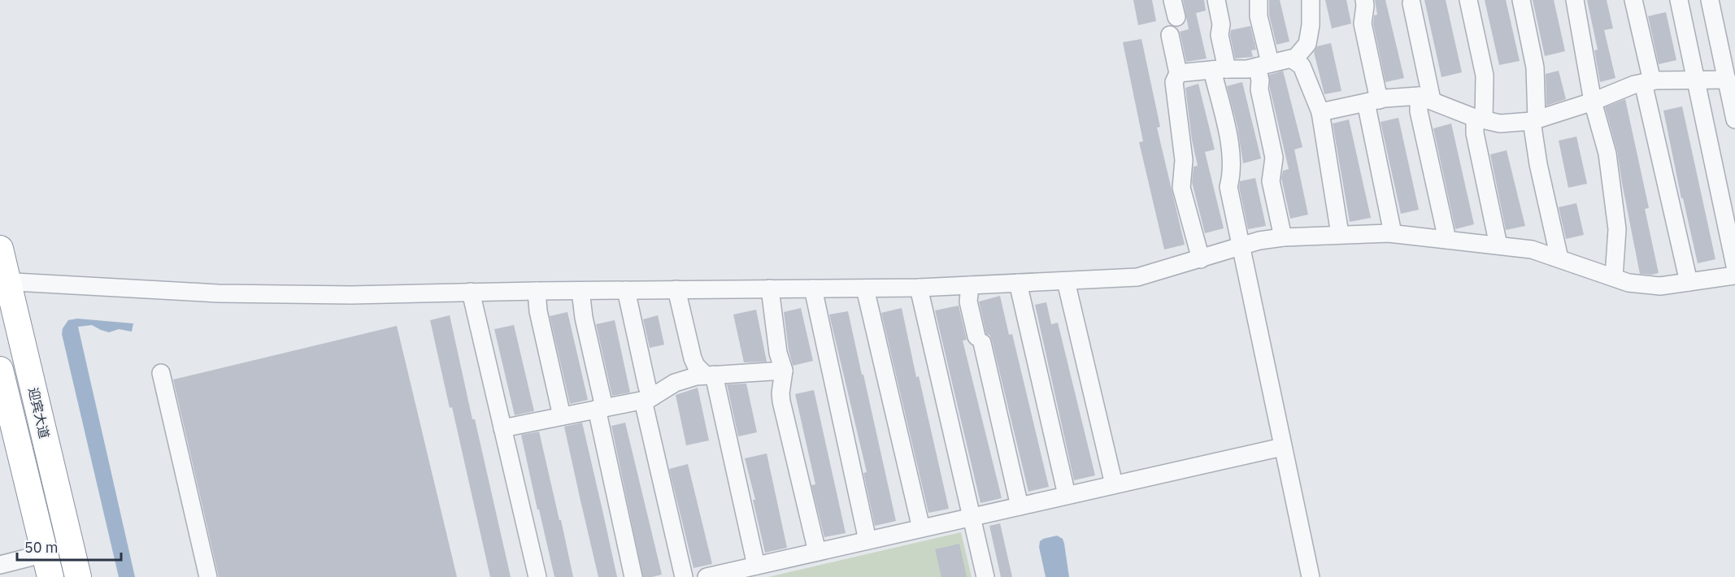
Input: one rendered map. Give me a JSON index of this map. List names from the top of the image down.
{
  "streets": {
    "highway": ["迎宾大道"]
  },
  "scale_bar": "50 m"
}
